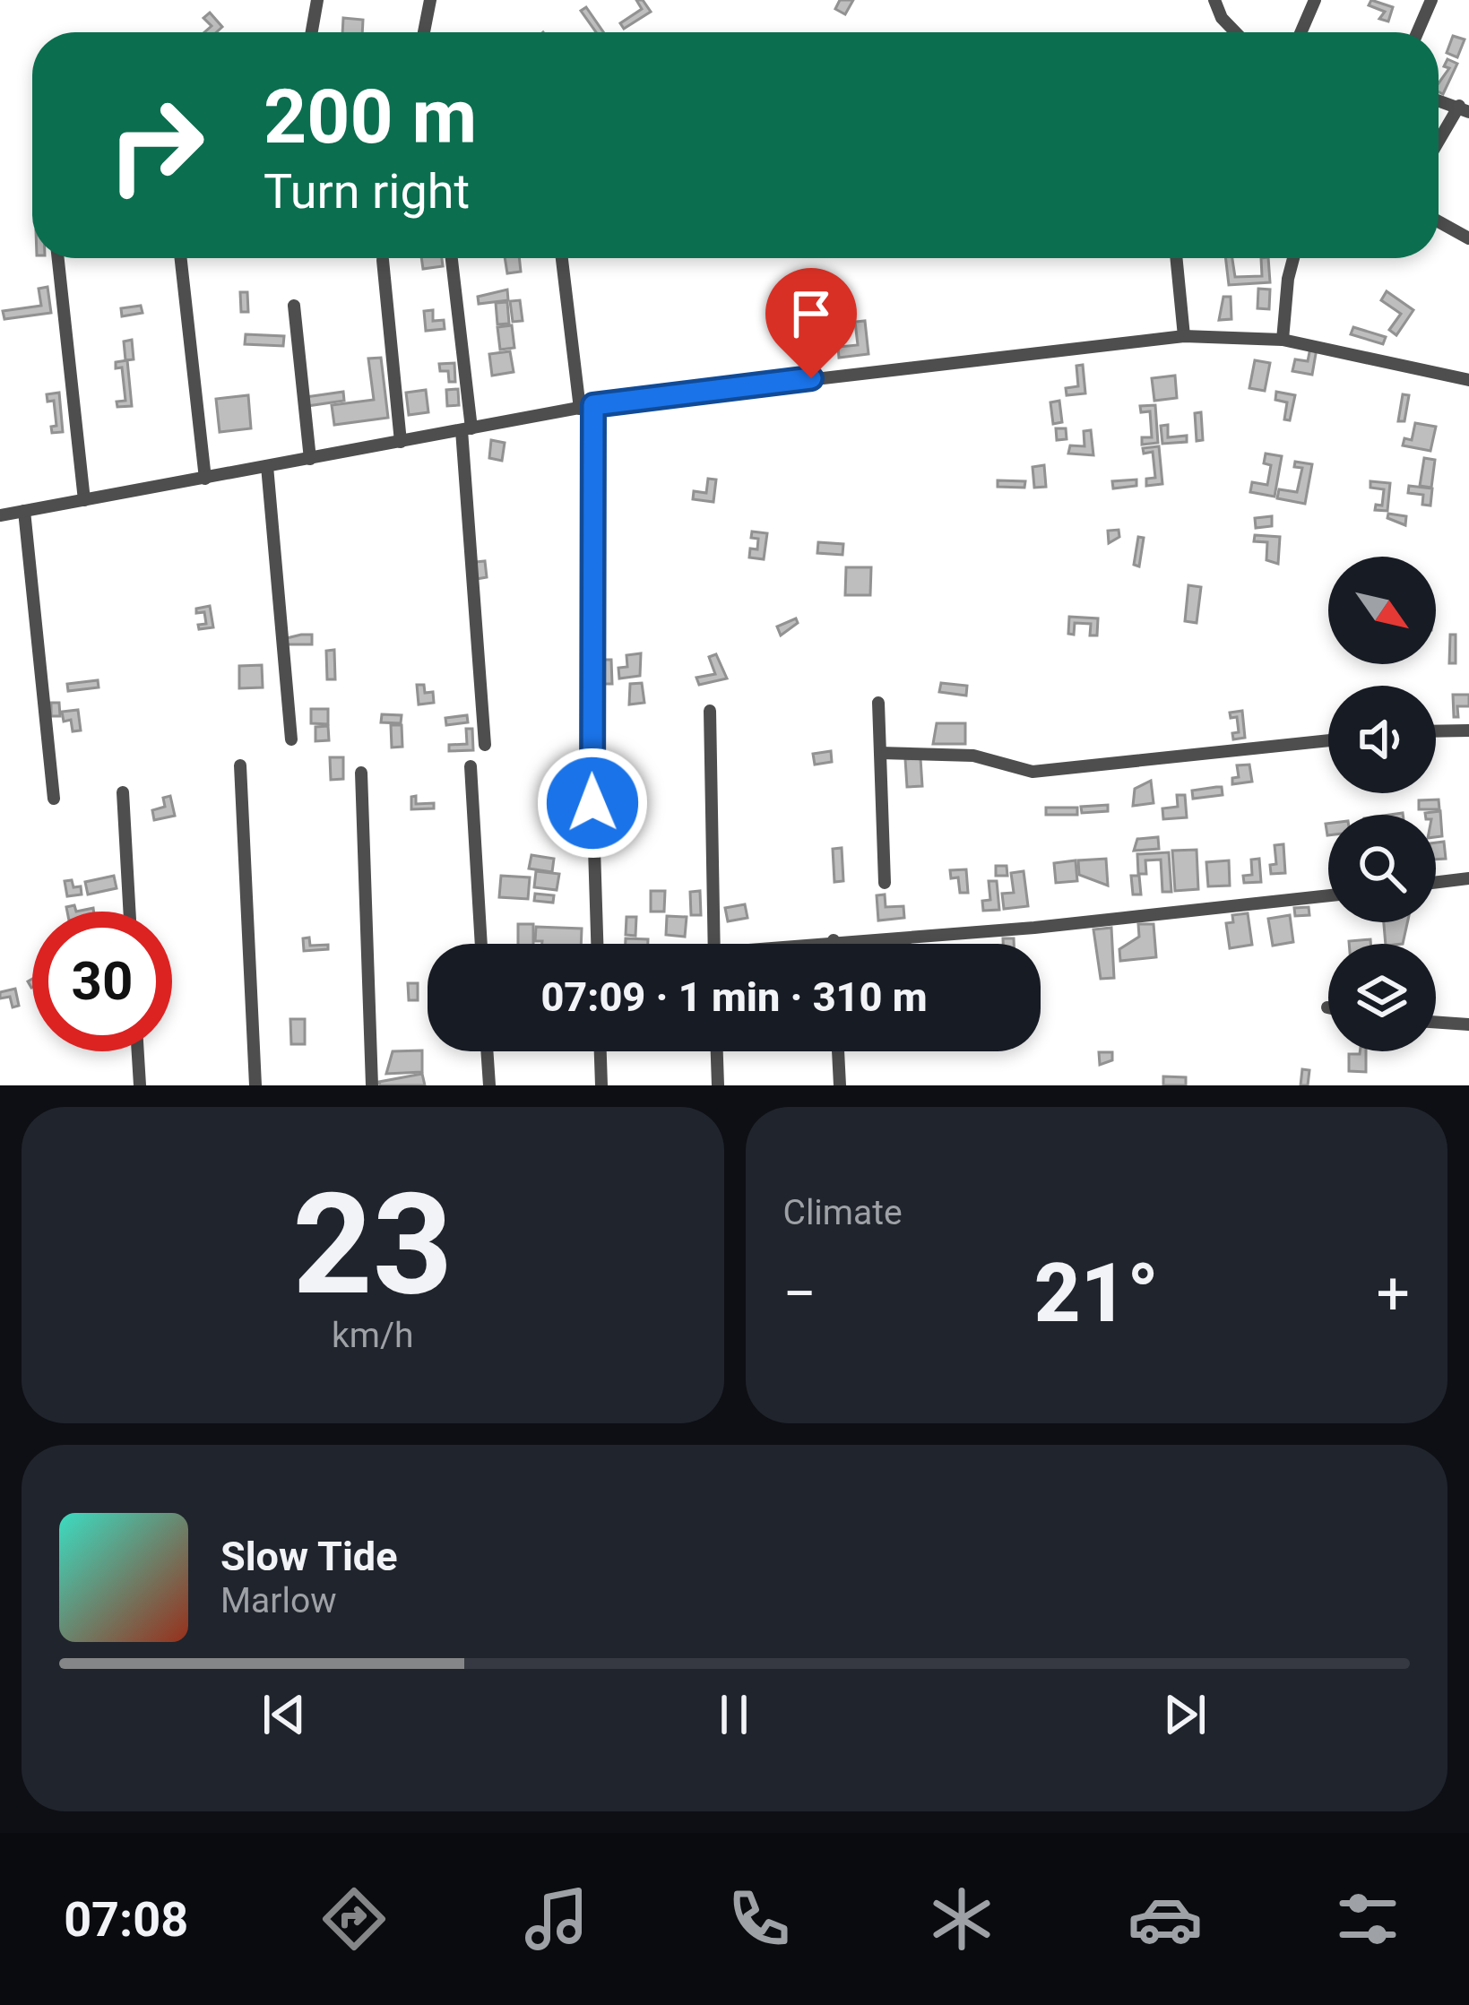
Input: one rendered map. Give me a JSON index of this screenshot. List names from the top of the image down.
{
  "north": "bottom right",
  "page": {
    "turn": ["200 m", "Turn right"],
    "limit": "30",
    "trip": "07:09 · 1 min · 310 m",
    "tile": [
      ["23", "km/h"],
      "Climate"
    ],
    "heat": ["−", "21°", "+"],
    "song": ["Slow Tide", "Marlow"],
    "tabs": "07:08"
  }
}
